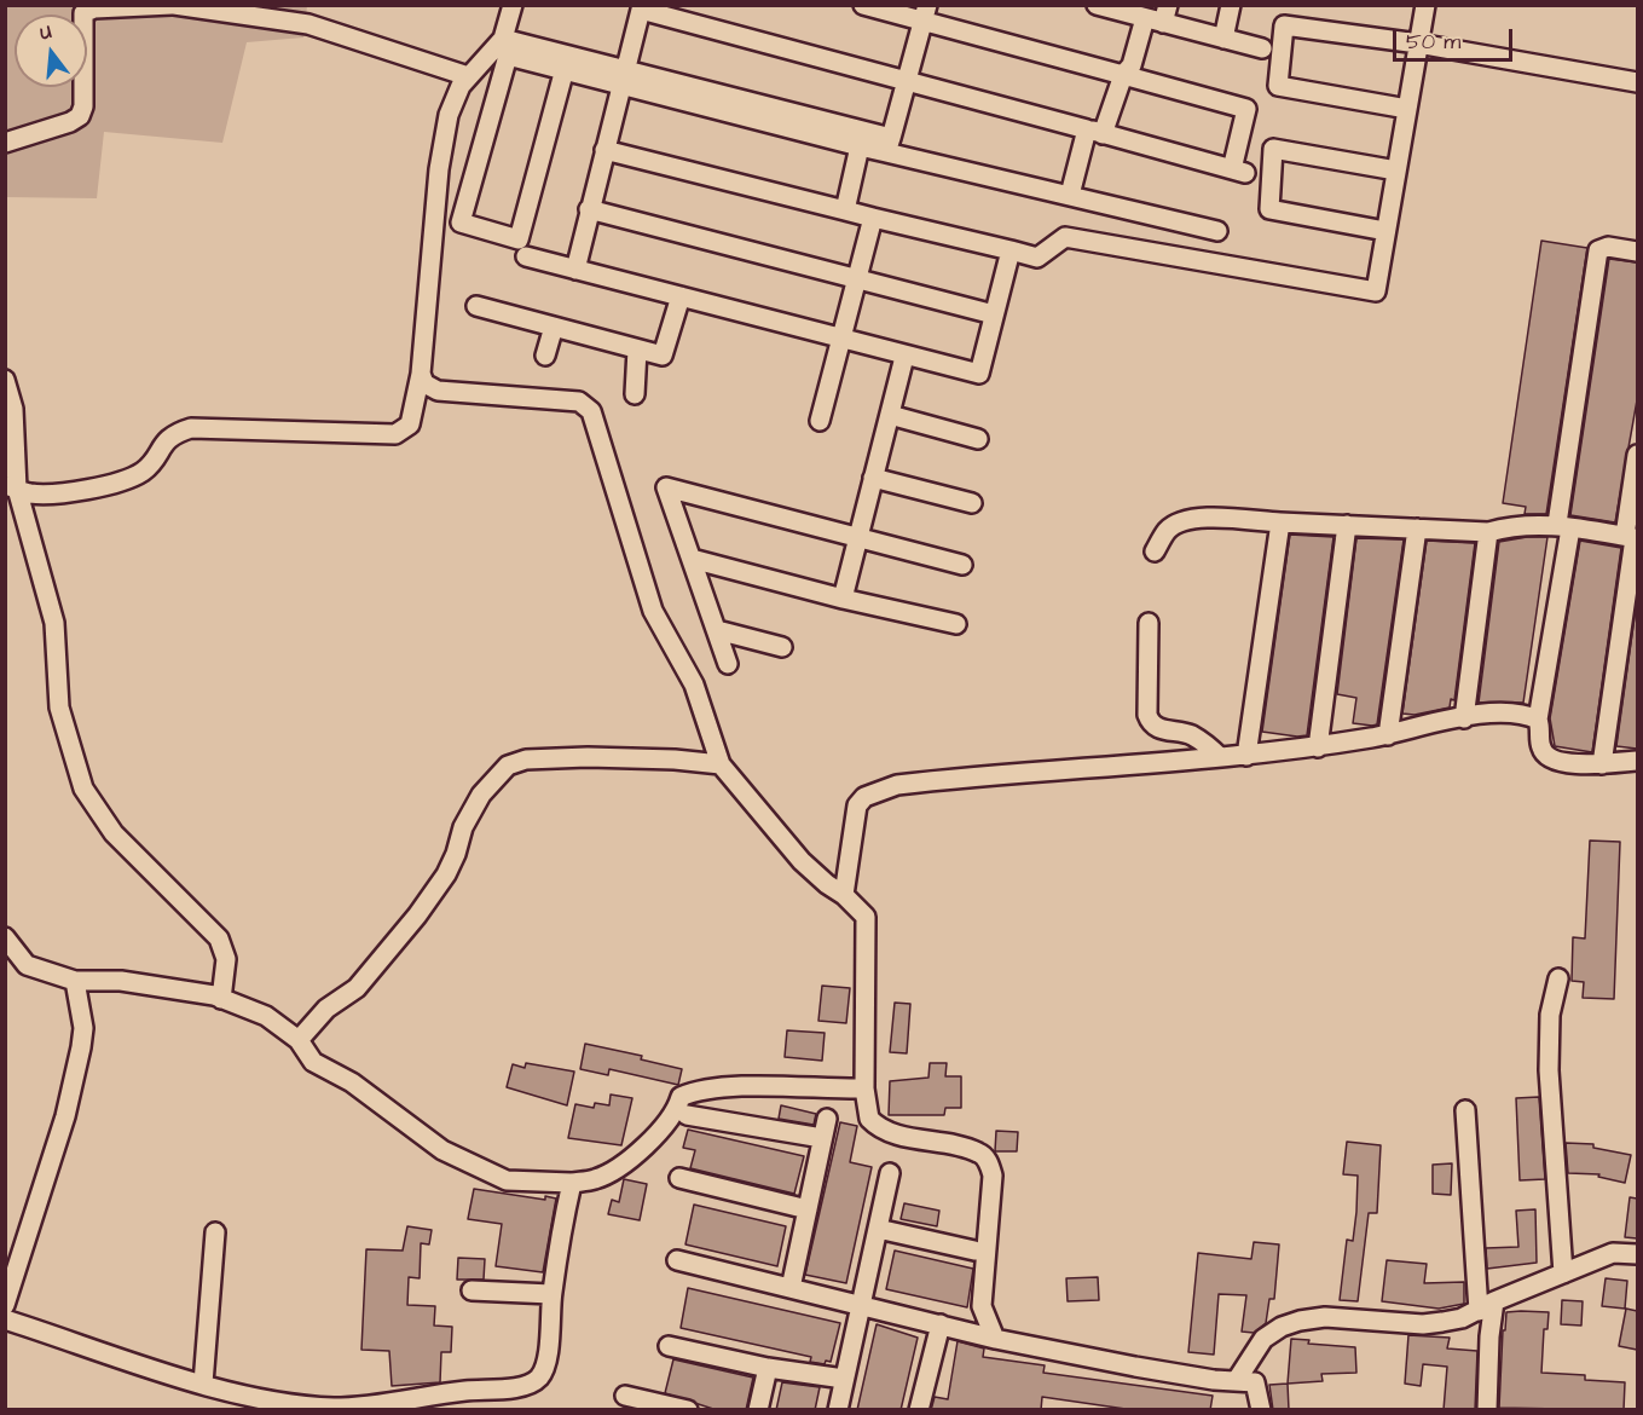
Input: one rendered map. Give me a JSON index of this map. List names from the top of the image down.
{
  "scale_bar": "50 m",
  "north": "top"
}
